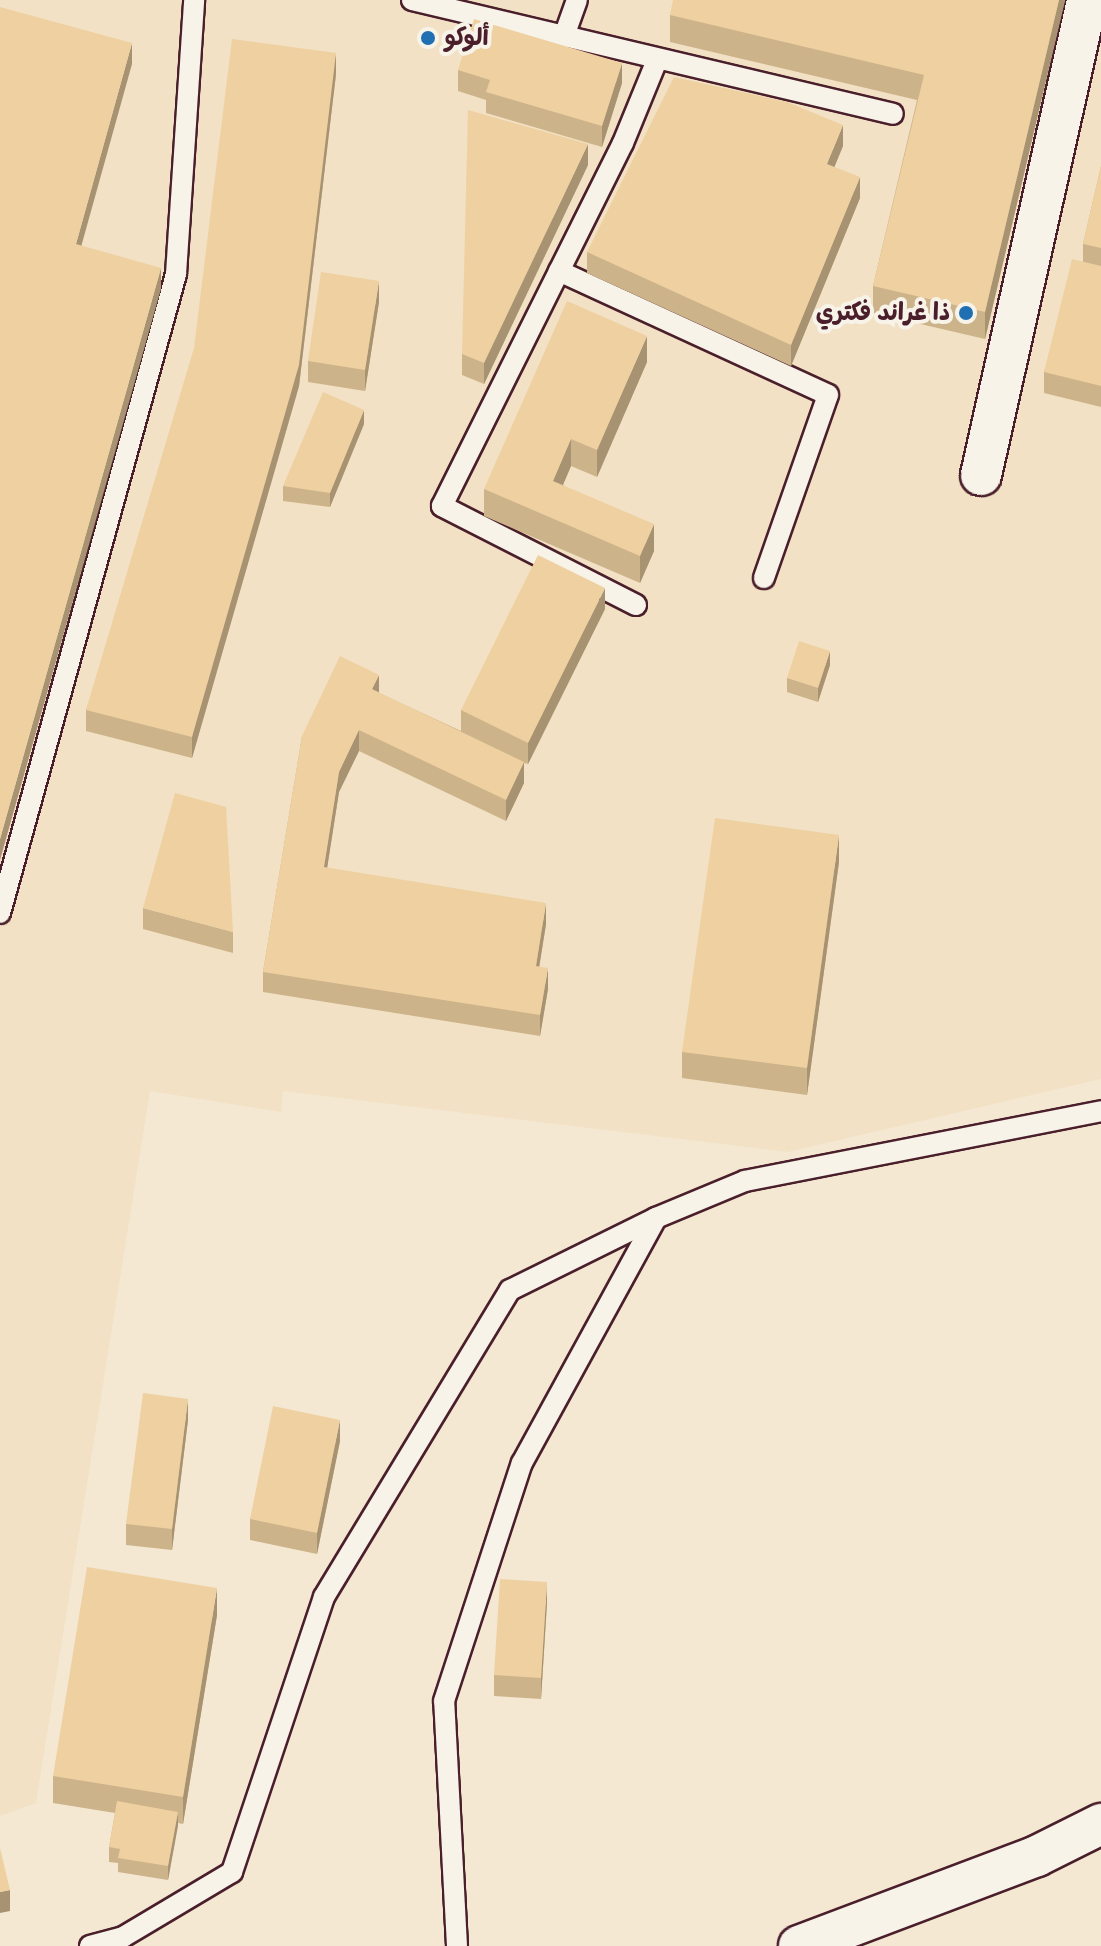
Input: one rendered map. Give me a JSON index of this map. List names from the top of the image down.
{
  "places": ["ألوكو", "ذا غراند فكتري"]
}
